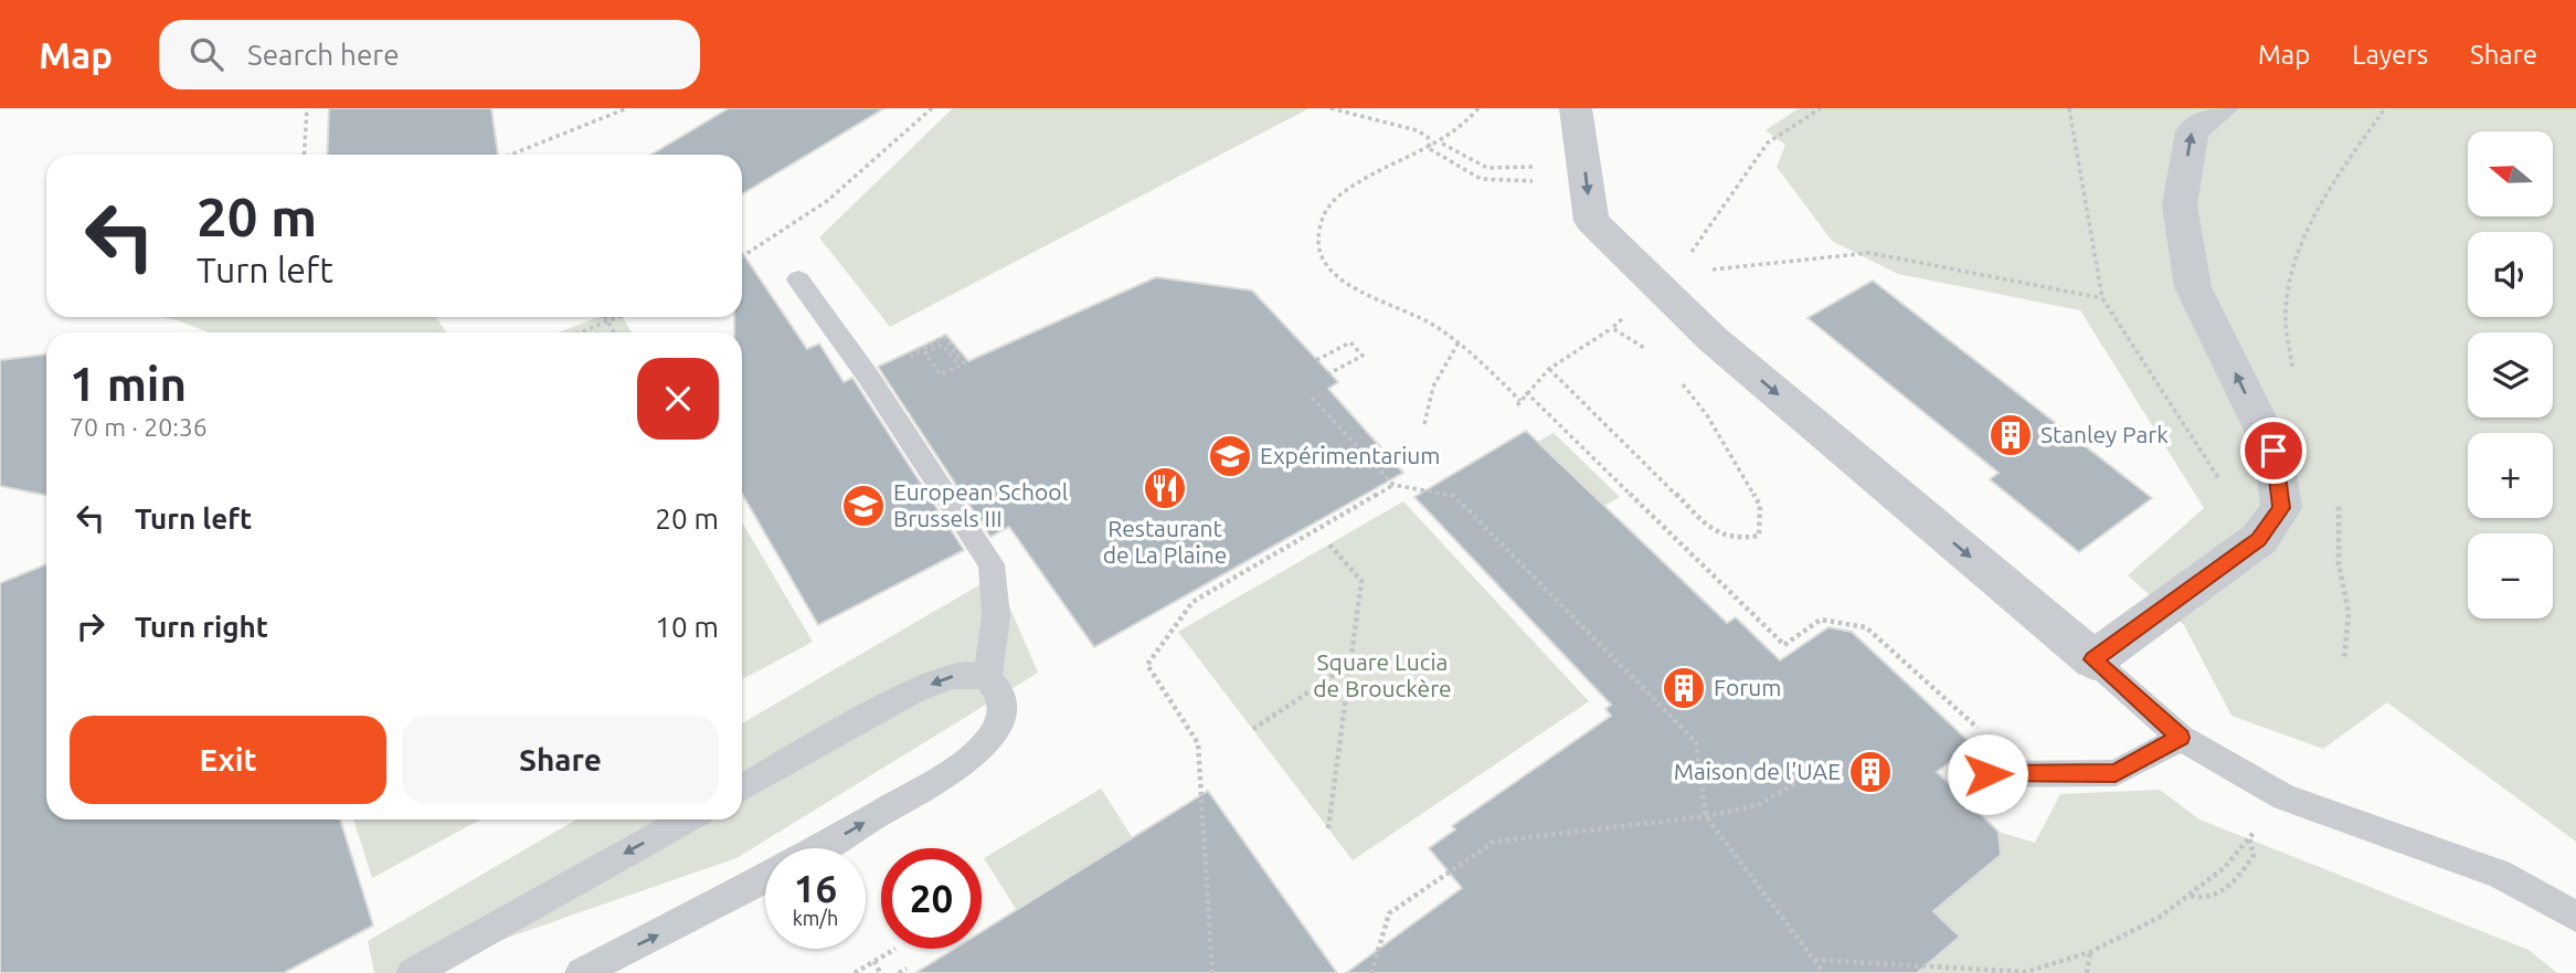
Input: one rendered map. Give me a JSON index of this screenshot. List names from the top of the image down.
{
  "parks": ["Square Lucia de Brouckère"],
  "places": {
    "building": ["Stanley Park", "Forum", "Maison de l'UAE"],
    "school or university": ["Expérimentarium", "European School Brussels III"],
    "restaurant": ["Restaurant de La Plaine"]
  },
  "north": "left",
  "page": {
    "header": "Map",
    "search": "Search here",
    "nav": ["Map", "Layers", "Share"],
    "map_buttons": ["+", "−"],
    "turn": ["20 m", "Turn left"],
    "heading": ["1 min", "70 m · 20:36"],
    "list": [
      {
        "name": "Turn left",
        "value": "20 m"
      },
      {
        "name": "Turn right",
        "value": "10 m"
      }
    ],
    "buttons": ["Exit", "Share"],
    "speed": "16 km/h",
    "limit": "20"
  }
}
